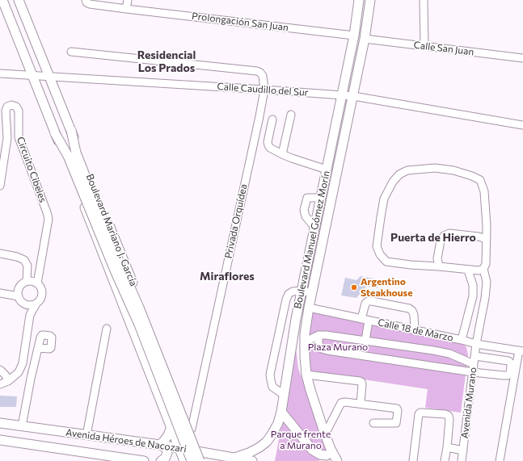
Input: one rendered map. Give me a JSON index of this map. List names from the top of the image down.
{
  "streets": {
    "main road": ["Boulevard Mariano J. García", "Boulevard Manuel Gómez Morín", "Avenida Héroes de Nacozari"],
    "street": [
      "Prolongación San Juan",
      "Calle San Juan",
      "Calle Caudillo del Sur",
      "Circuito Cibeles",
      "Privada Orquídea",
      "Calle 18 de Marzo",
      "Avenida Murano"
    ]
  },
  "crossings": [
    ["Prolongación San Juan", "Boulevard Manuel Gómez Morín"],
    ["Calle San Juan", "Boulevard Manuel Gómez Morín"],
    ["Calle Caudillo del Sur", "Privada Orquídea"],
    ["Calle Caudillo del Sur", "Boulevard Mariano J. García"],
    ["Calle Caudillo del Sur", "Boulevard Manuel Gómez Morín"],
    ["Privada Orquídea", "Boulevard Mariano J. García"],
    ["Boulevard Mariano J. García", "Avenida Héroes de Nacozari"],
    ["Boulevard Manuel Gómez Morín", "Calle 18 de Marzo"],
    ["Boulevard Manuel Gómez Morín", "Avenida Héroes de Nacozari"],
    ["Calle 18 de Marzo", "Avenida Murano"]
  ],
  "districts": ["Residencial Los Prados", "Puerta de Hierro", "Miraflores"],
  "parks": ["Plaza Murano", "Parque frente a Murano"],
  "places": ["Argentino Steakhouse"]
}
